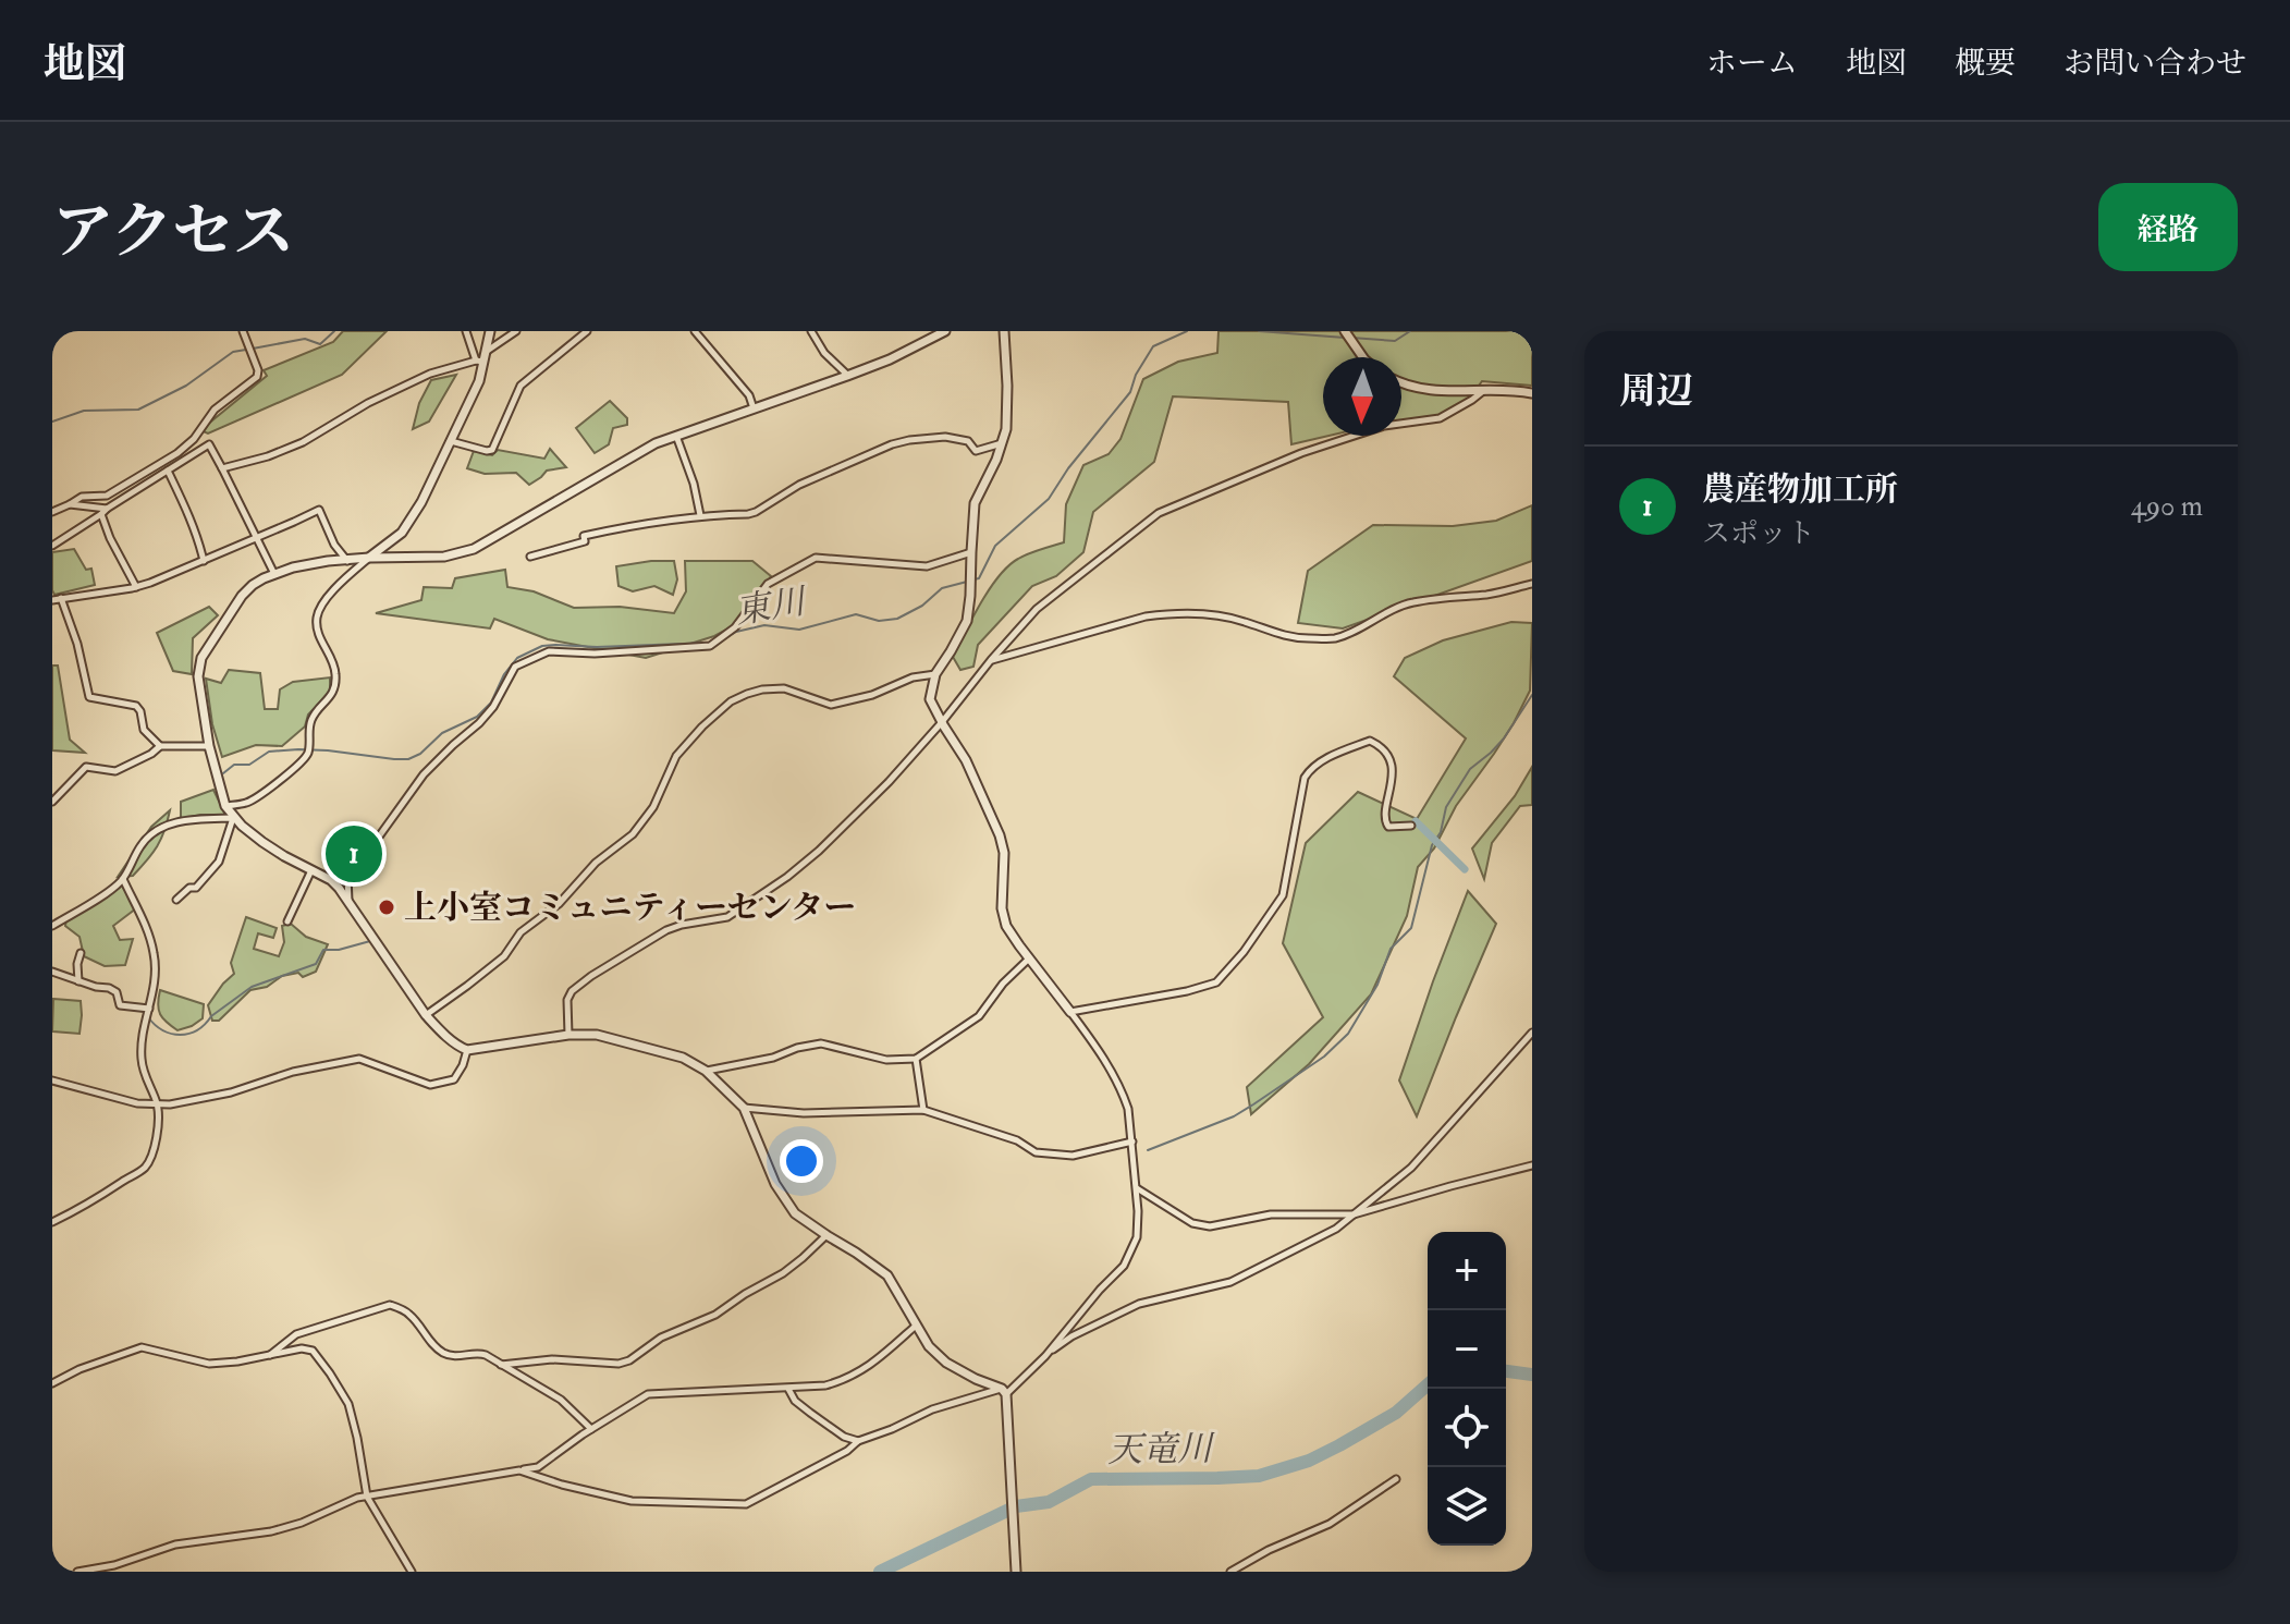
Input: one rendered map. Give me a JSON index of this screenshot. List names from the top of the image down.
{
  "water": ["東川", "天竜川"],
  "places": ["上小室コミュニティーセンター"],
  "north": "bottom",
  "page": {
    "header": "地図",
    "nav": [
      "ホーム",
      "地図",
      "概要",
      "お問い合わせ"
    ],
    "title": "アクセス",
    "buttons": "経路",
    "heading": "周辺",
    "list": [
      {
        "mark": "1",
        "name": "農産物加工所",
        "note": "スポット",
        "value": "490 m"
      }
    ],
    "pins": "1",
    "map_buttons": ["+", "−"]
  }
}
